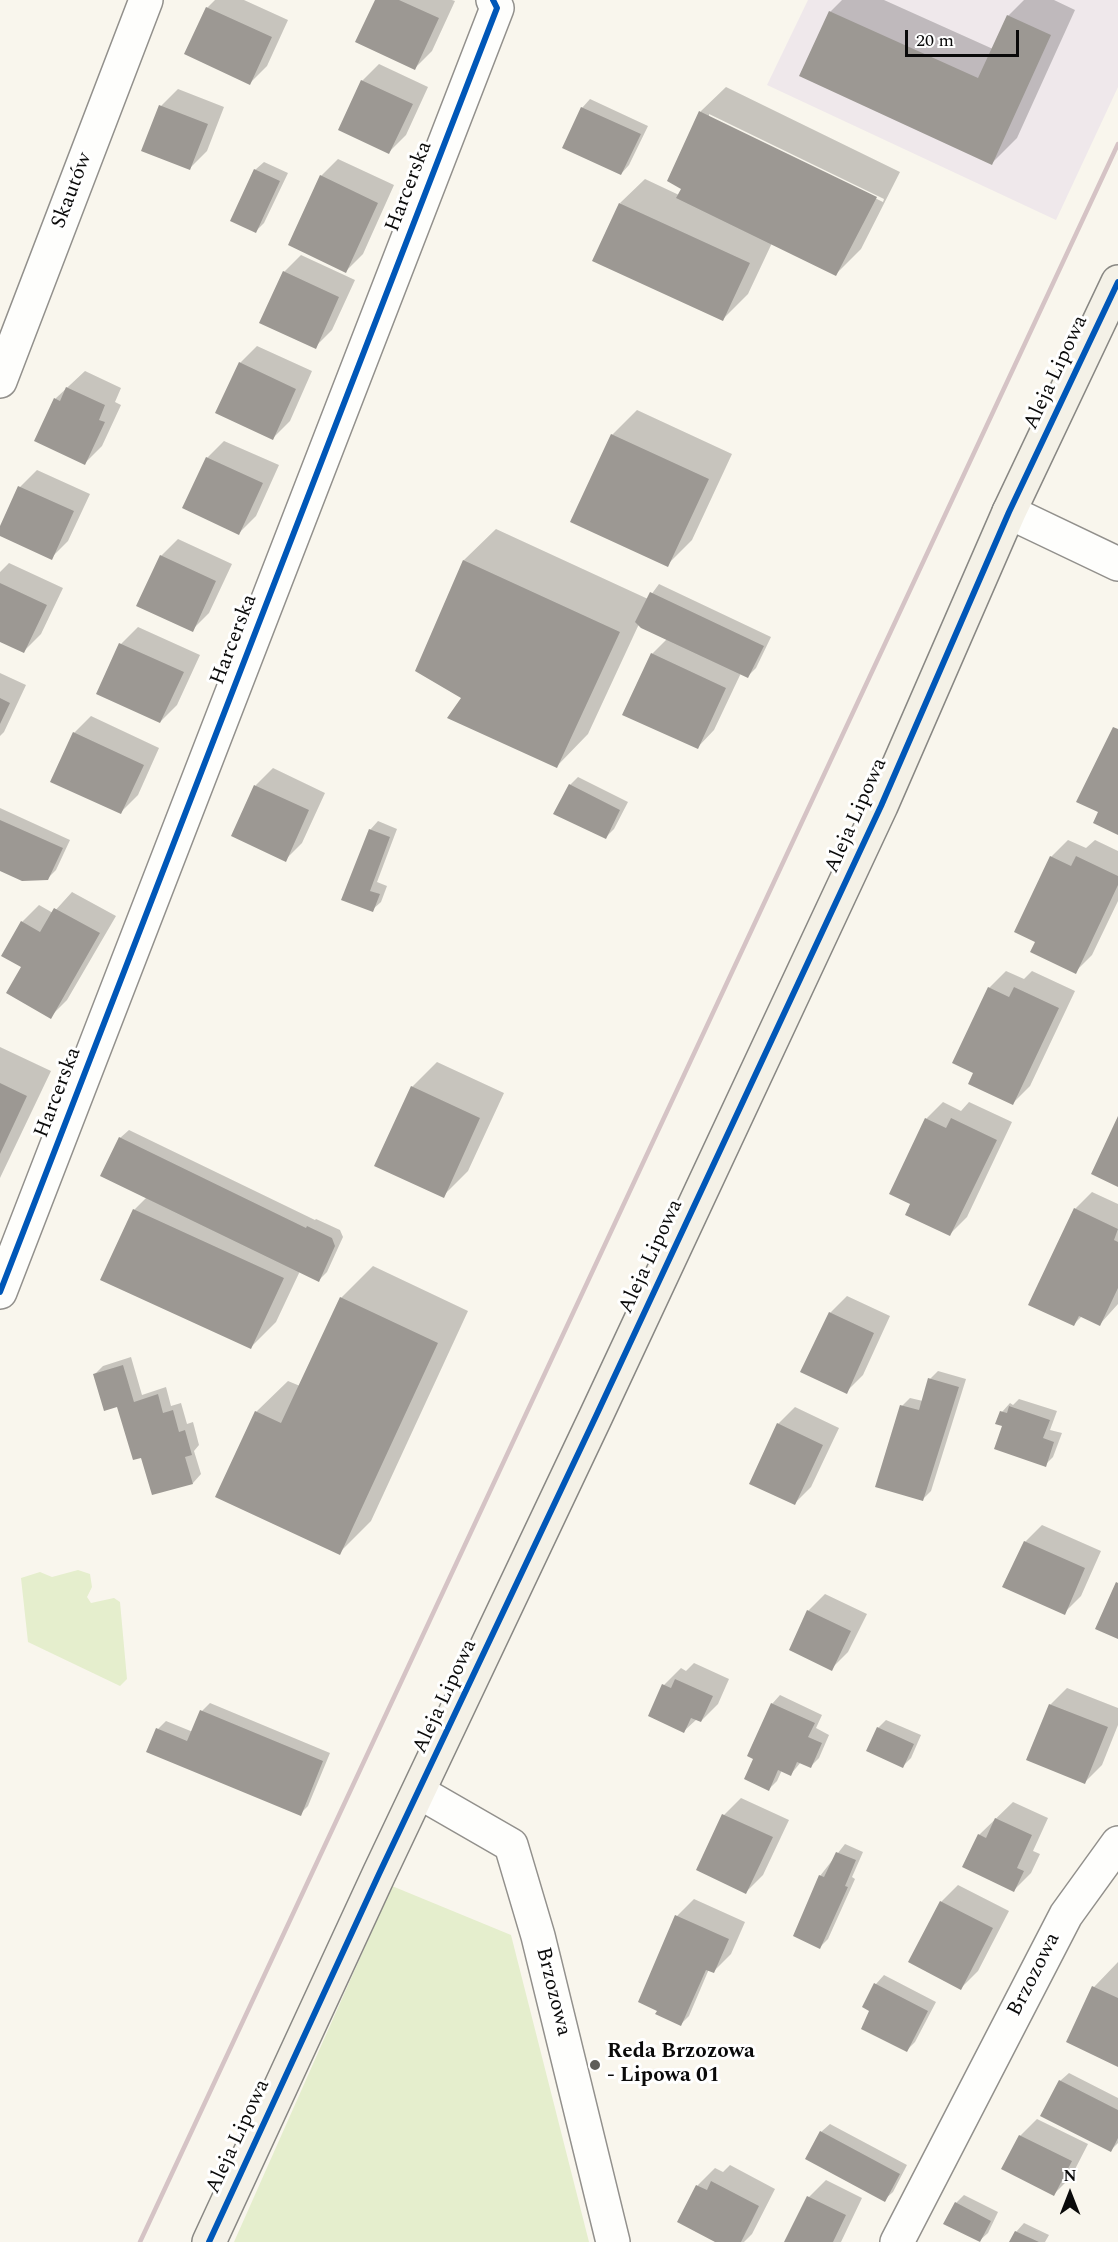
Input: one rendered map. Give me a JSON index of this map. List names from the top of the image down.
{
  "streets": {
    "street": [
      "Harcerska",
      "Skautów",
      "Aleja Lipowa",
      "Brzozowa"
    ]
  },
  "crossings": [
    ["Aleja Lipowa", "Brzozowa"]
  ],
  "places": ["Reda Brzozowa - Lipowa 01"],
  "scale_bar": "20 m",
  "north": "top"
}
